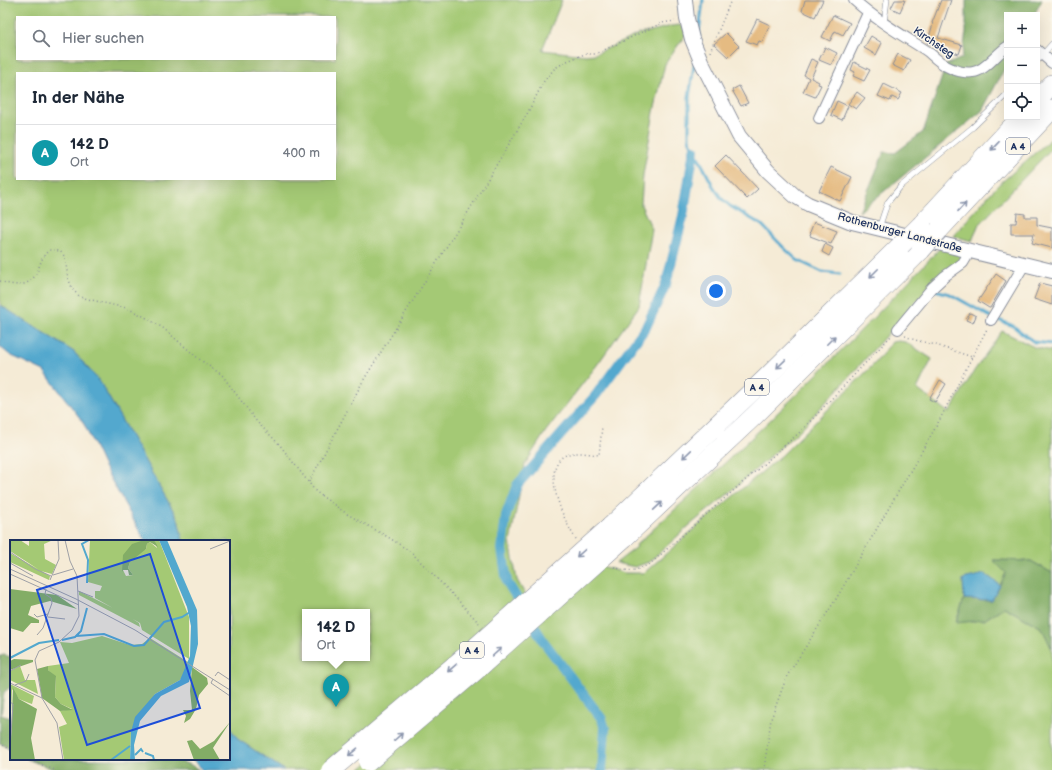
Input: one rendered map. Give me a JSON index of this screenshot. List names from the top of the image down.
{
  "streets": {
    "highway": ["A 4"],
    "street": ["Kirchsteg", "Rothenburger Landstraße"]
  },
  "page": {
    "map_buttons": ["+", "−"],
    "search": "Hier suchen",
    "heading": "In der Nähe",
    "list": [
      {
        "mark": "A",
        "name": "142 D",
        "note": "Ort",
        "value": "400 m"
      }
    ],
    "popup": ["142 D", "Ort"],
    "pins": "A"
  }
}
